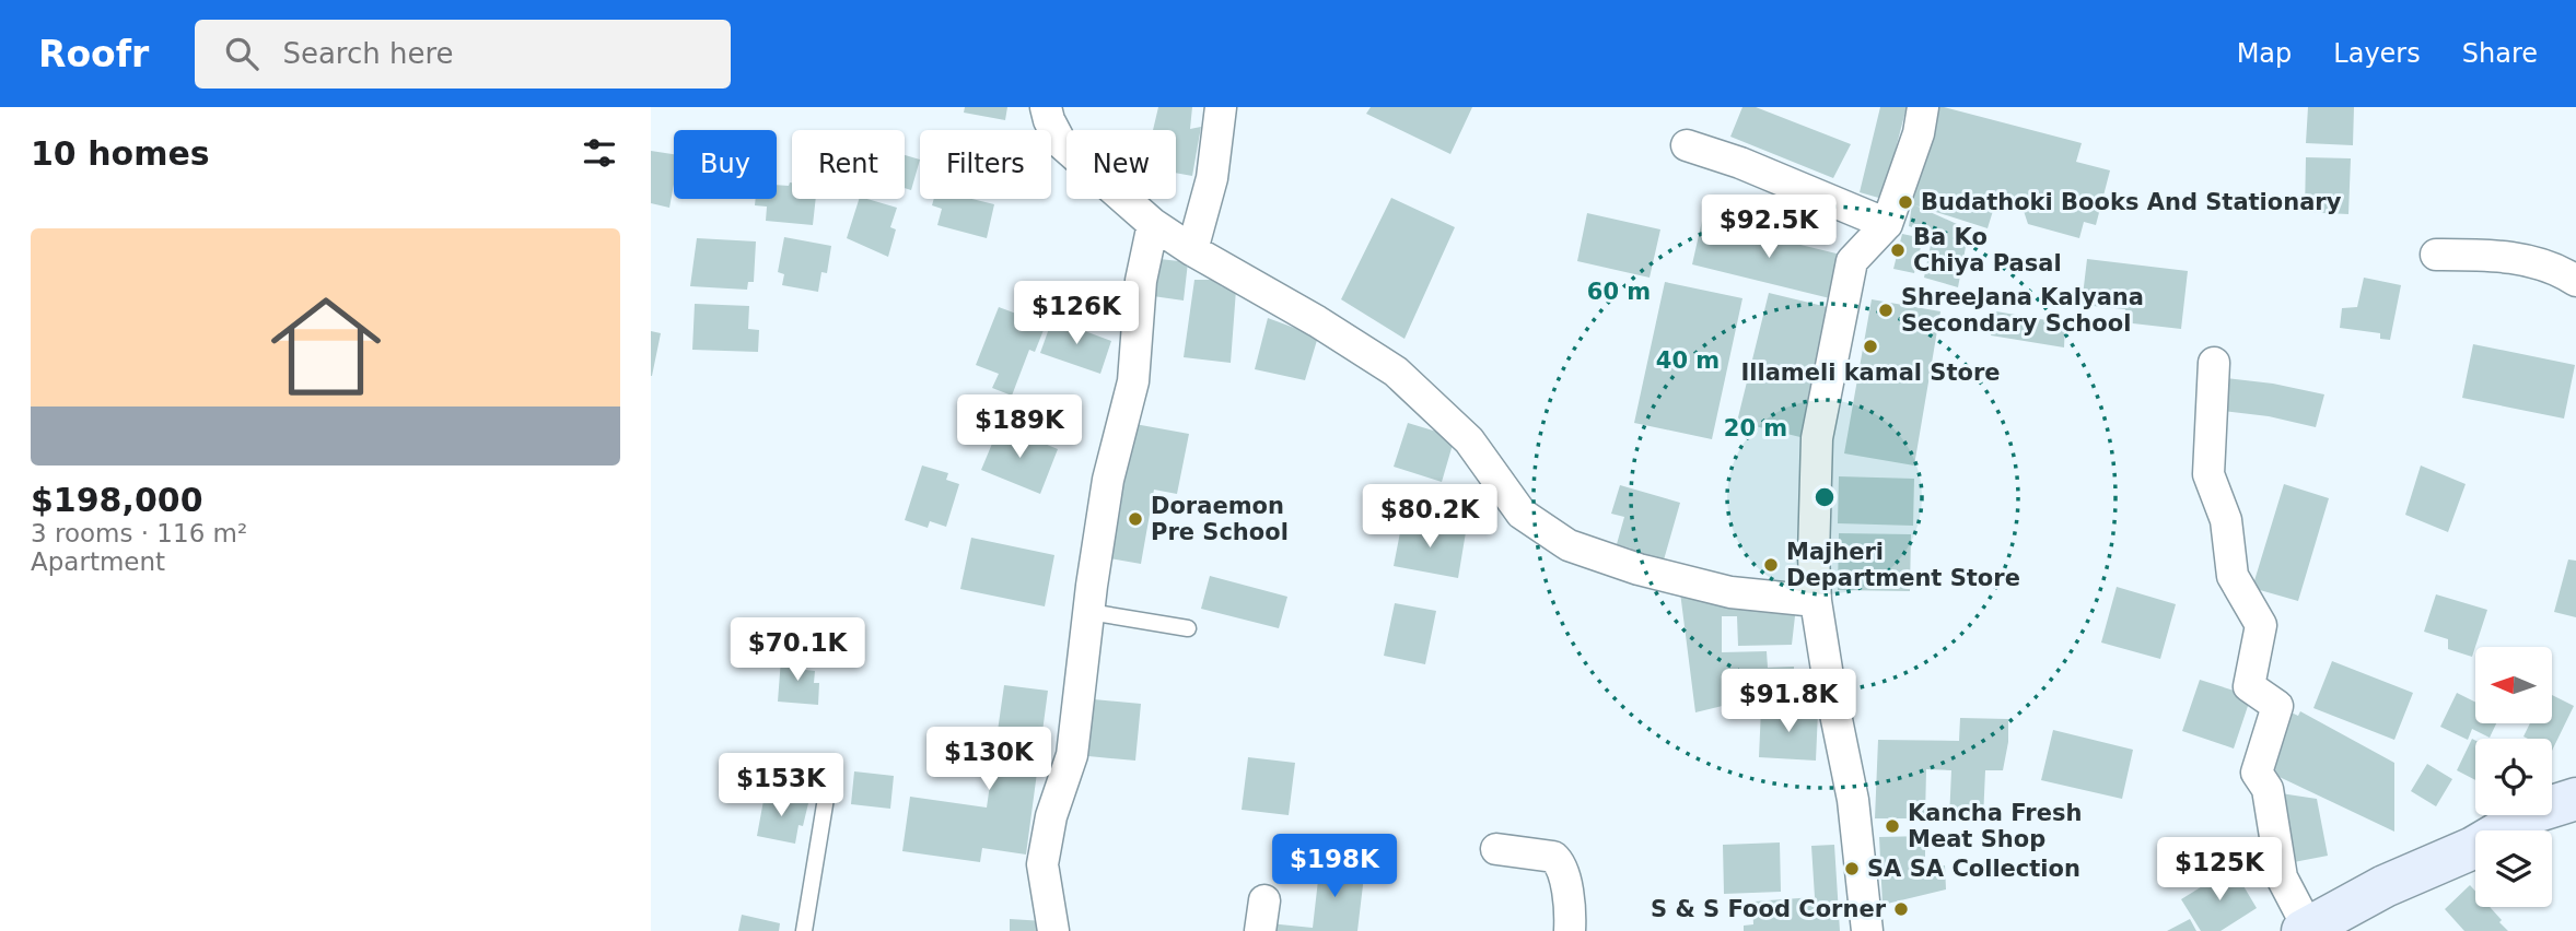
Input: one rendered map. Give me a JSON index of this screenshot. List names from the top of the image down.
{
  "places": [
    "Budathoki Books And Stationary",
    "Ba Ko Chiya Pasal",
    "ShreeJana Kalyana Secondary School",
    "Illameli kamal Store",
    "Doraemon Pre School",
    "Majheri Department Store",
    "Kancha Fresh Meat Shop",
    "SA SA Collection",
    "S & S Food Corner"
  ],
  "north": "left",
  "page": {
    "header": "Roofr",
    "search": "Search here",
    "nav": ["Map", "Layers", "Share"],
    "heading": "10 homes",
    "chip": [
      "Buy",
      "Rent",
      "Filters",
      "New"
    ],
    "price": [
      "$92.5K",
      "$126K",
      "$189K",
      "$80.2K",
      "$70.1K",
      "$91.8K",
      "$130K",
      "$153K",
      "$198K",
      "$125K"
    ],
    "list": [
      {
        "name": "$198,000",
        "note": "3 rooms · 116 m² · Apartment"
      }
    ]
  },
  "rings": ["60 m", "40 m", "20 m"]
}
